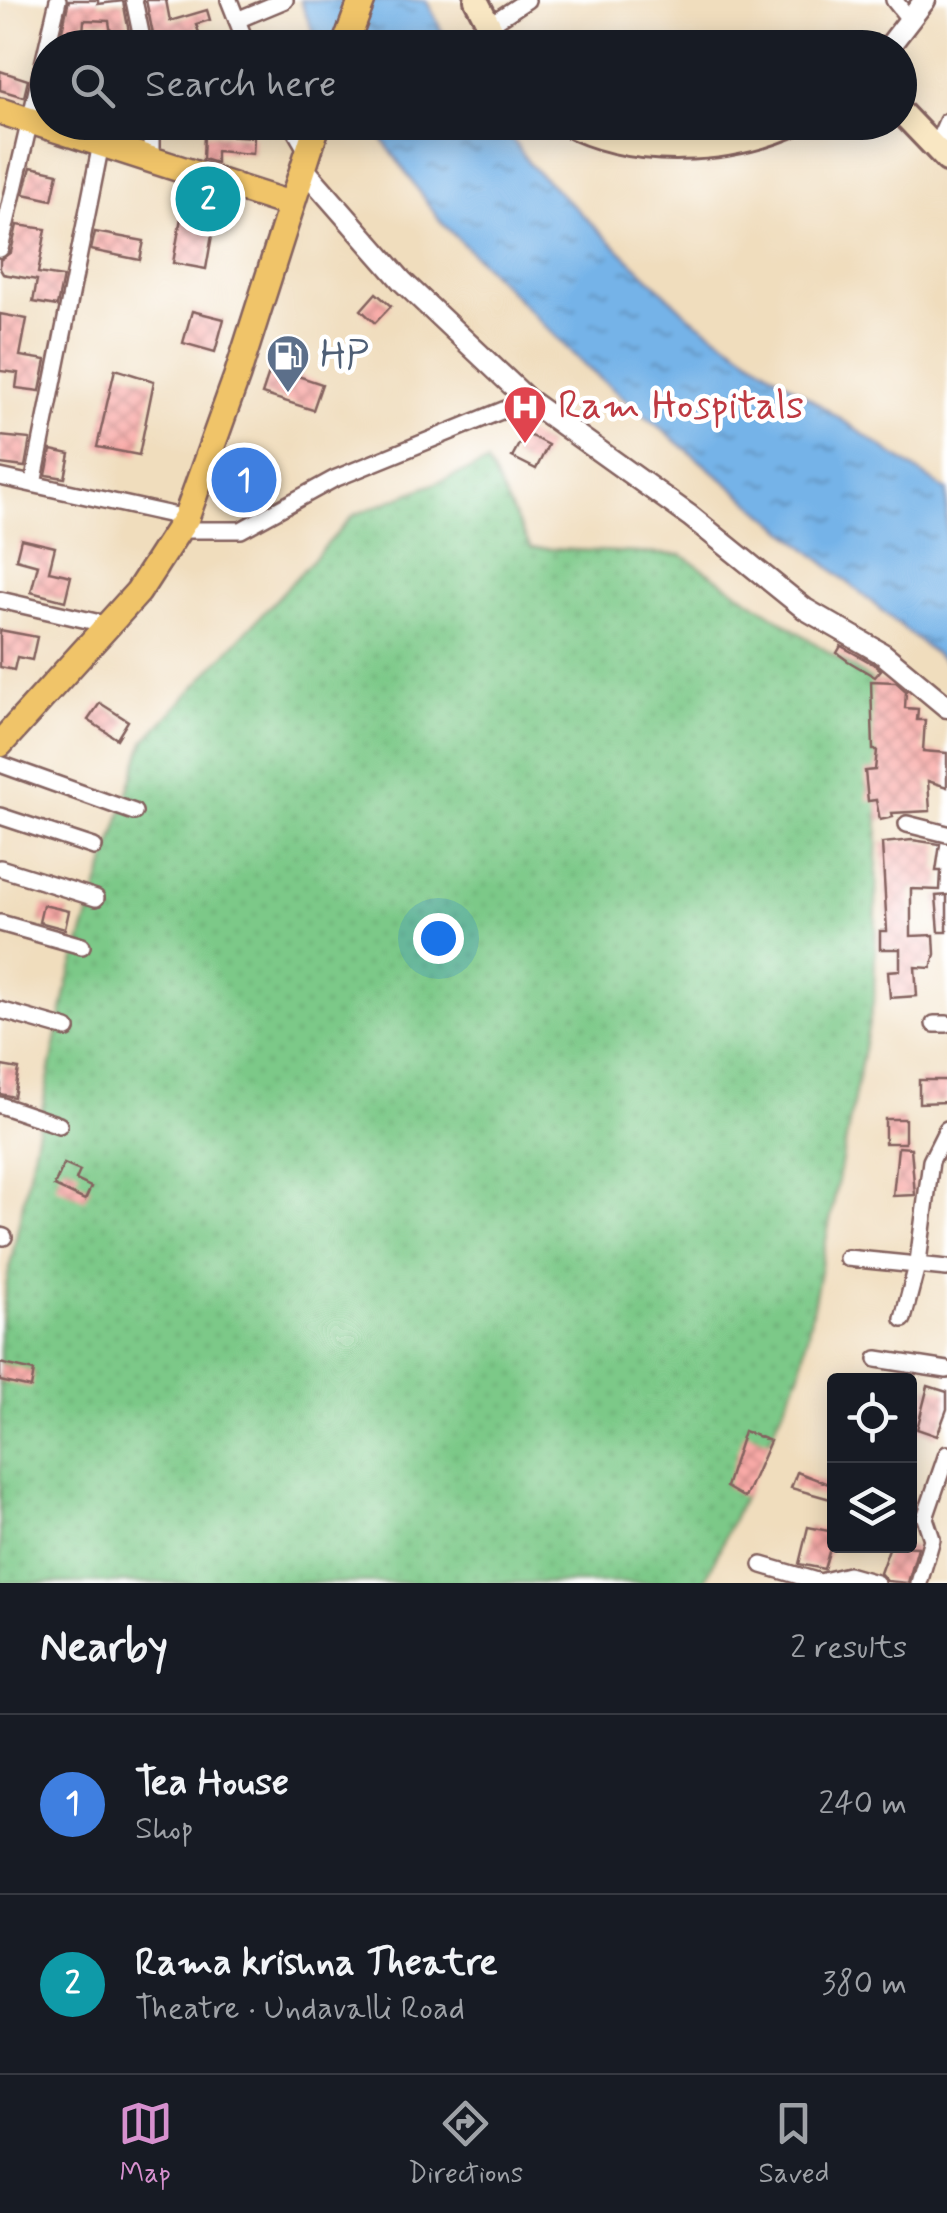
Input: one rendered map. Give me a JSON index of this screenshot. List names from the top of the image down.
{
  "places": {
    "fuel station": ["HP"],
    "hospital": ["Ram Hospitals"]
  },
  "page": {
    "search": "Search here",
    "pins": ["2", "1"],
    "heading": ["Nearby", "2 results"],
    "list": [
      {
        "mark": "1",
        "name": "Tea House",
        "note": "Shop",
        "value": "240 m"
      },
      {
        "mark": "2",
        "name": "Rama krishna Theatre",
        "note": "Theatre · Undavalli Road",
        "value": "380 m"
      }
    ],
    "nav": ["Map", "Directions", "Saved"]
  }
}
